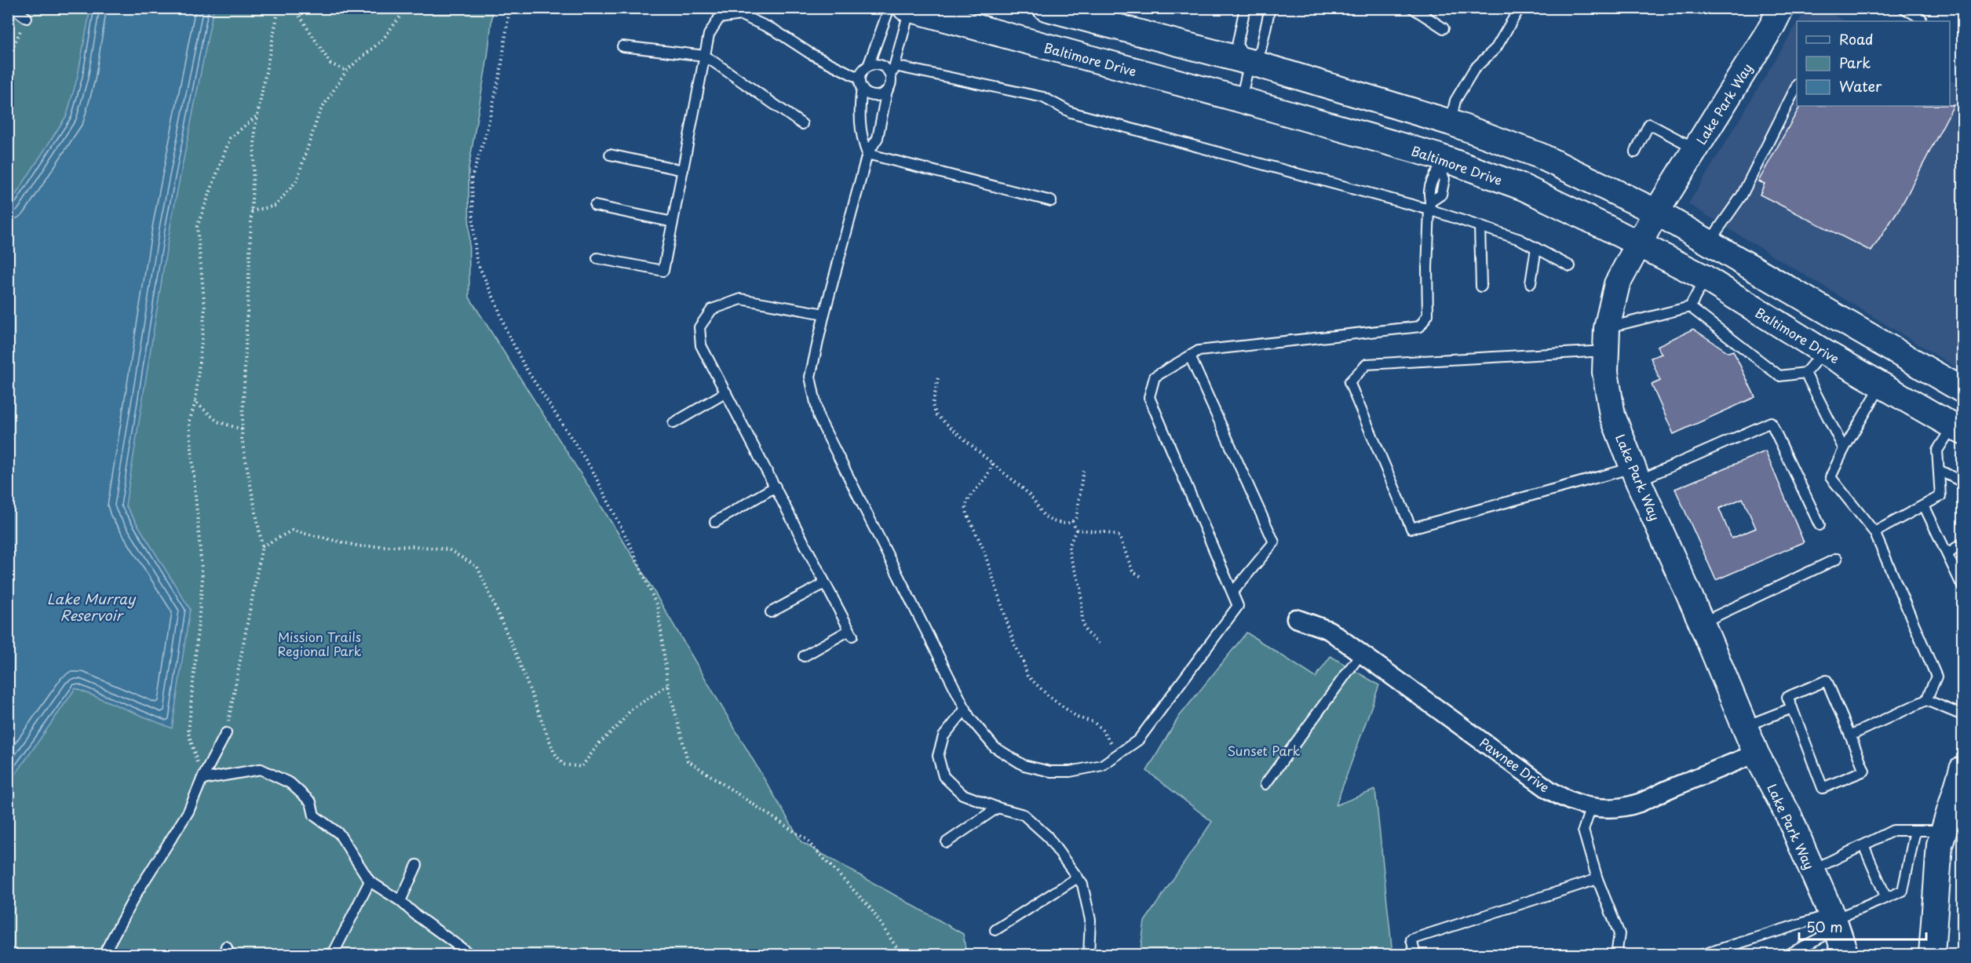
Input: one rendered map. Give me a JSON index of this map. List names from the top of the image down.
{
  "streets": {
    "main road": ["Baltimore Drive", "Lake Park Way"],
    "street": ["Pawnee Drive"]
  },
  "crossings": [
    ["Baltimore Drive", "Lake Park Way"],
    ["Lake Park Way", "Pawnee Drive"]
  ],
  "water": ["Lake Murray Reservoir"],
  "parks": ["Mission Trails Regional Park", "Sunset Park"],
  "legend": ["Road", "Park", "Water"],
  "scale_bar": "50 m"
}
